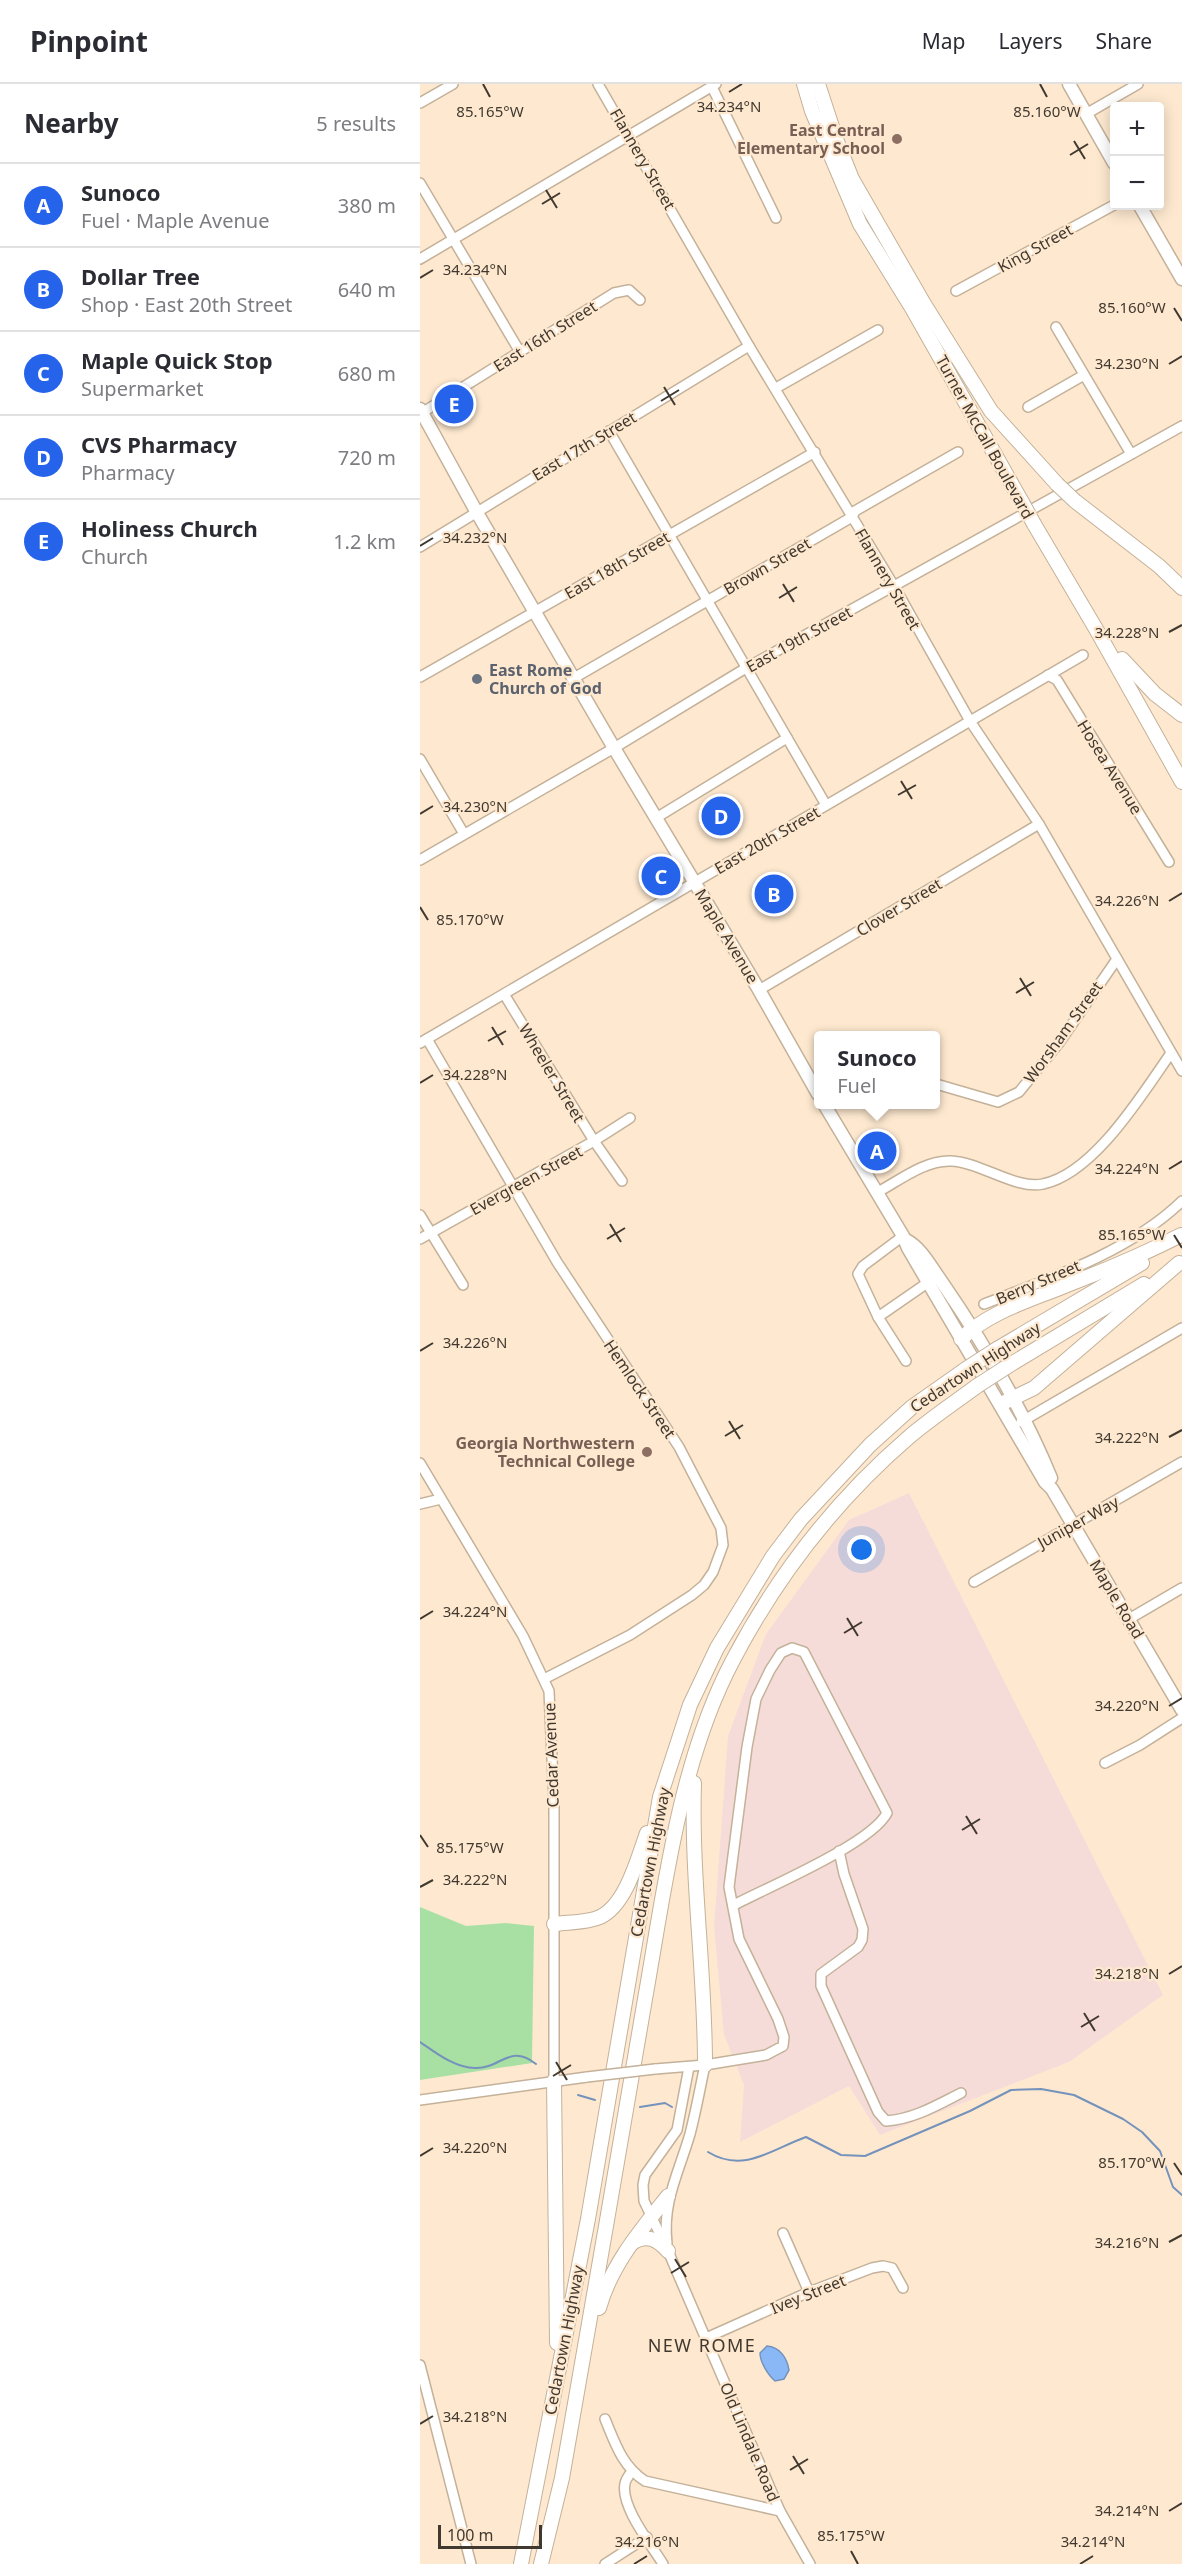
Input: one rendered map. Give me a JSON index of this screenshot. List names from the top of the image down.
{
  "streets": {
    "highway": ["Turner McCall Boulevard", "Cedartown Highway"],
    "main road": ["Maple Avenue", "Maple Road"],
    "street": [
      "Flannery Street",
      "King Street",
      "East 16th Street",
      "East 17th Street",
      "East 18th Street",
      "Brown Street",
      "East 19th Street",
      "Hosea Avenue",
      "East 20th Street",
      "Clover Street",
      "Worsham Street",
      "Wheeler Street",
      "Evergreen Street",
      "Berry Street",
      "Hemlock Street",
      "Juniper Way",
      "Cedar Avenue",
      "Ivey Street",
      "Old Lindale Road"
    ]
  },
  "crossings": [
    ["Flannery Street", "East 17th Street"],
    ["Flannery Street", "East 18th Street"],
    ["Flannery Street", "Brown Street"],
    ["Flannery Street", "East 19th Street"],
    ["Flannery Street", "East 20th Street"],
    ["Flannery Street", "Clover Street"],
    ["Flannery Street", "Worsham Street"],
    ["East 16th Street", "Maple Avenue"],
    ["East 17th Street", "Maple Avenue"],
    ["East 18th Street", "Maple Avenue"],
    ["Brown Street", "Maple Avenue"],
    ["East 19th Street", "Maple Avenue"],
    ["Hosea Avenue", "East 20th Street"],
    ["East 20th Street", "Maple Avenue"],
    ["East 20th Street", "Wheeler Street"],
    ["East 20th Street", "Hemlock Street"],
    ["Clover Street", "Maple Avenue"],
    ["Maple Avenue", "Cedartown Highway"],
    ["Maple Avenue", "Maple Road"],
    ["Wheeler Street", "Evergreen Street"],
    ["Evergreen Street", "Hemlock Street"],
    ["Cedartown Highway", "Maple Road"],
    ["Hemlock Street", "Cedar Avenue"],
    ["Juniper Way", "Maple Road"],
    ["Ivey Street", "Old Lindale Road"]
  ],
  "districts": ["NEW ROME"],
  "places": ["East Central Elementary School", "East Rome Church of God", "Georgia Northwestern Technical College"],
  "scale_bar": "100 m",
  "page": {
    "header": "Pinpoint",
    "nav": ["Map", "Layers", "Share"],
    "heading": ["Nearby", "5 results"],
    "map_buttons": ["+", "−"],
    "list": [
      {
        "mark": "A",
        "name": "Sunoco",
        "note": "Fuel · Maple Avenue",
        "value": "380 m"
      },
      {
        "mark": "B",
        "name": "Dollar Tree",
        "note": "Shop · East 20th Street",
        "value": "640 m"
      },
      {
        "mark": "C",
        "name": "Maple Quick Stop",
        "note": "Supermarket",
        "value": "680 m"
      },
      {
        "mark": "D",
        "name": "CVS Pharmacy",
        "note": "Pharmacy",
        "value": "720 m"
      },
      {
        "mark": "E",
        "name": "Holiness Church",
        "note": "Church",
        "value": "1.2 km"
      }
    ],
    "pins": [
      "E",
      "D",
      "C",
      "B",
      "A"
    ],
    "popup": ["Sunoco", "Fuel"],
    "scale": "100 m"
  },
  "coordinates": [
    "34.234°N",
    "85.165°W",
    "85.160°W",
    "34.230°N",
    "34.232°N",
    "34.228°N",
    "34.226°N",
    "85.170°W",
    "34.224°N",
    "34.222°N",
    "34.220°N",
    "85.175°W",
    "34.218°N",
    "34.216°N",
    "34.214°N"
  ]
}
